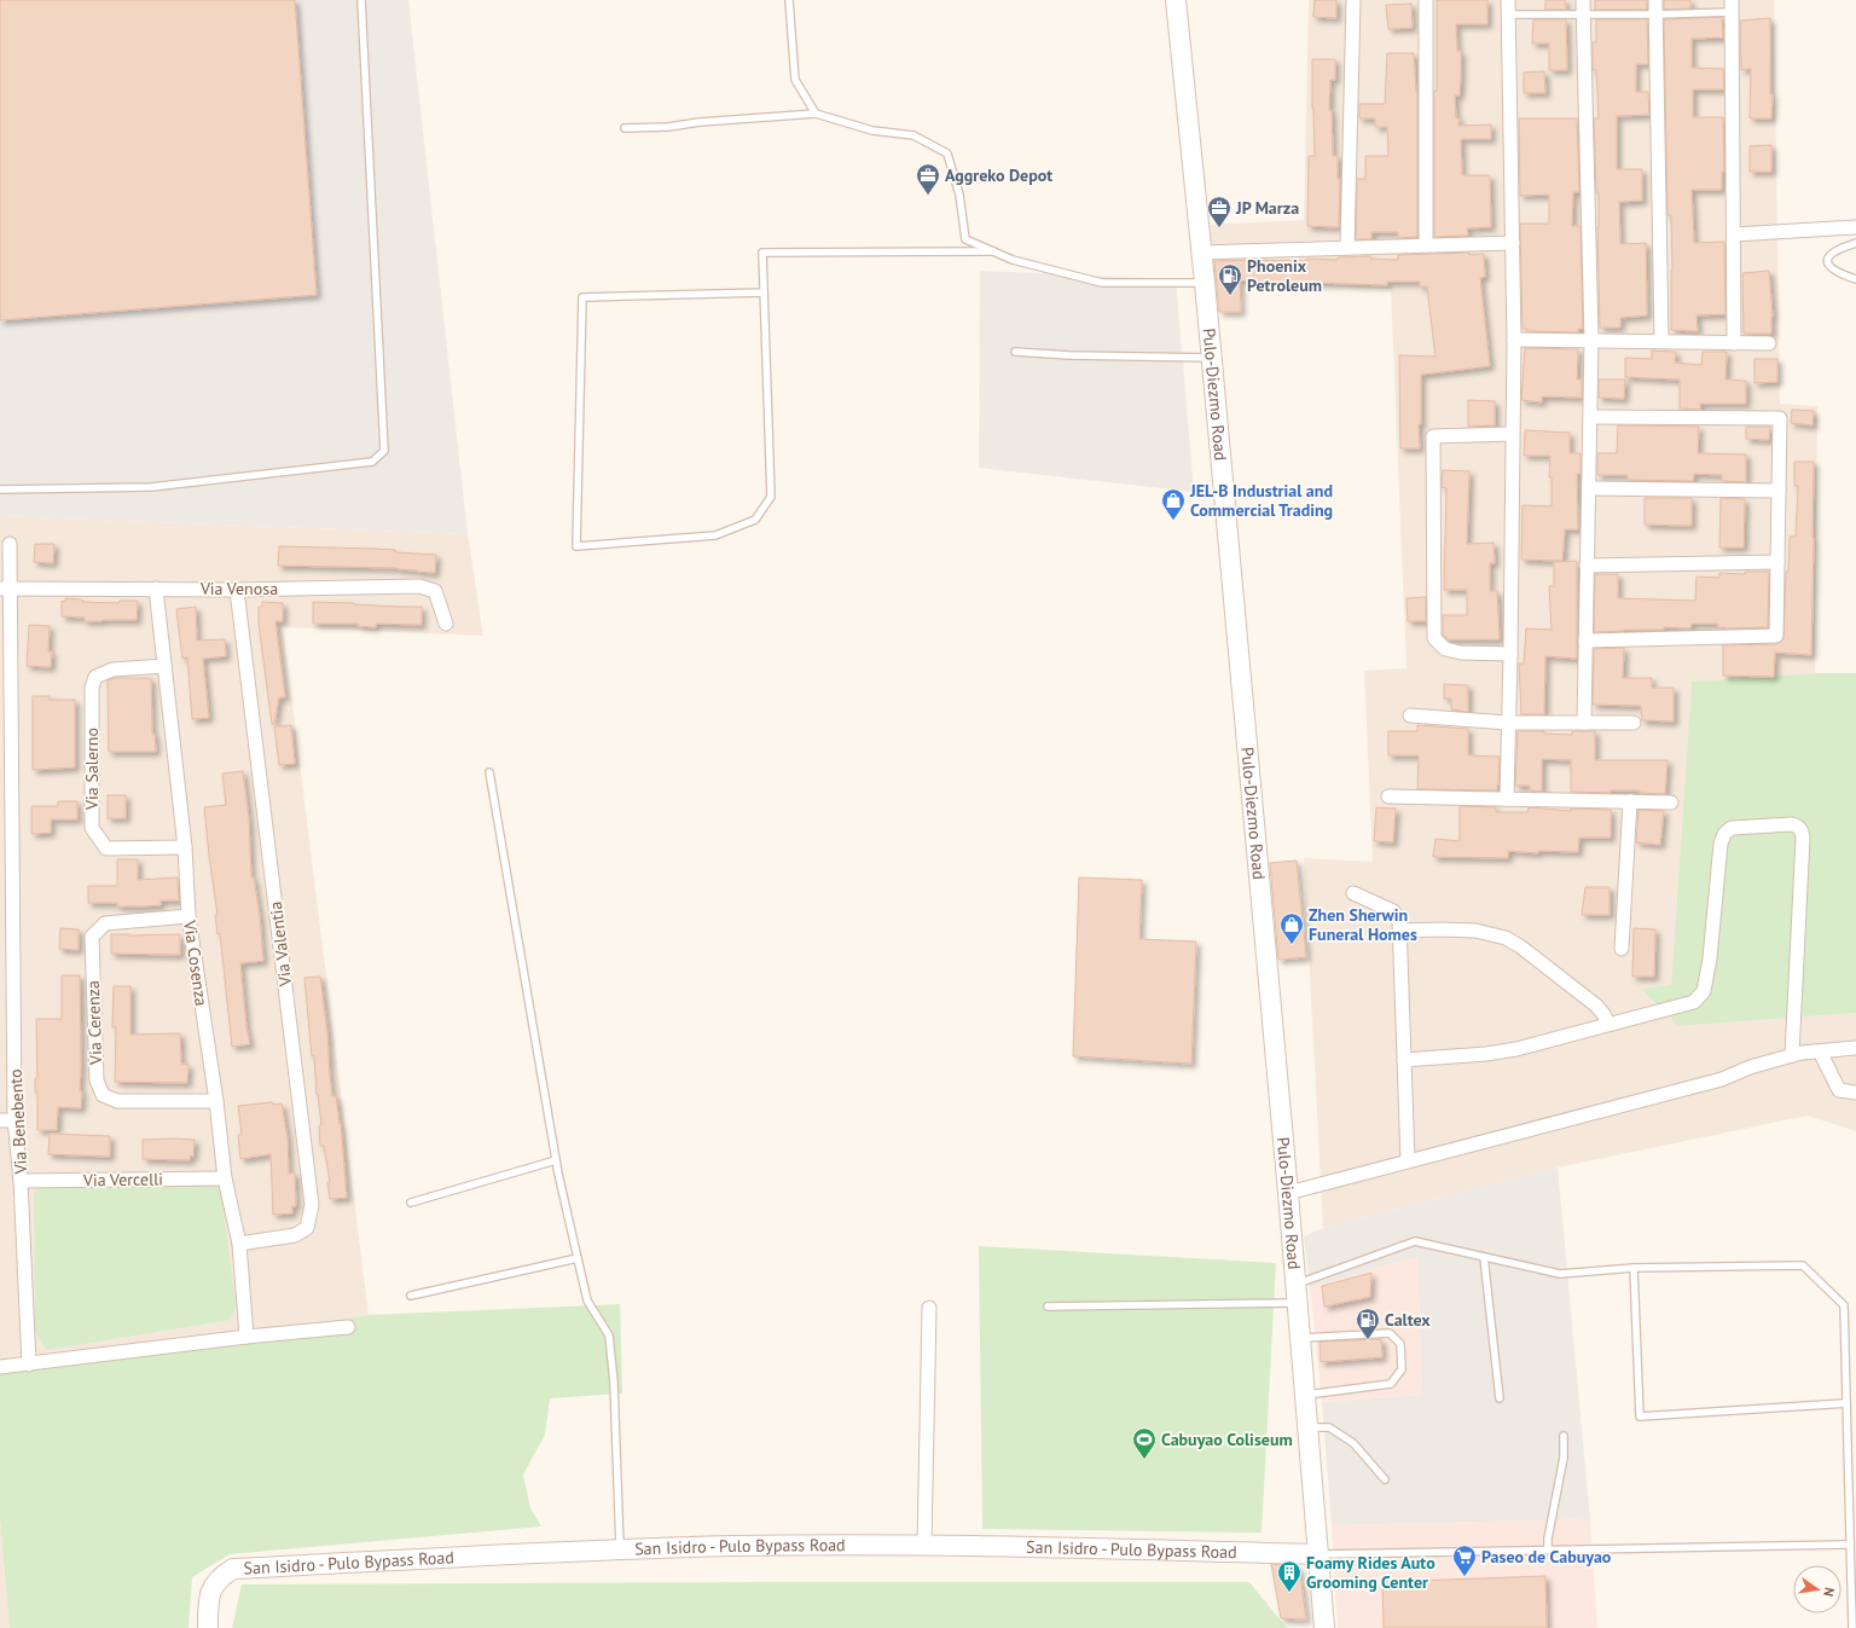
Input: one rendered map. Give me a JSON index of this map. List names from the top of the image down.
{
  "streets": {
    "main road": ["Pulo-Diezmo Road", "San Isidro - Pulo Bypass Road"],
    "street": [
      "Via Venosa",
      "Via Salerno",
      "Via Valentia",
      "Via Cosenza",
      "Via Cerenza",
      "Via Benebento",
      "Via Vercelli"
    ]
  },
  "crossings": [
    ["Pulo-Diezmo Road", "San Isidro - Pulo Bypass Road"],
    ["Via Venosa", "Via Valentia"],
    ["Via Venosa", "Via Cosenza"],
    ["Via Venosa", "Via Benebento"],
    ["Via Salerno", "Via Cosenza"],
    ["Via Valentia", "Via Cosenza"],
    ["Via Cosenza", "Via Cerenza"],
    ["Via Cosenza", "Via Vercelli"],
    ["Via Benebento", "Via Vercelli"]
  ],
  "places": {
    "office": ["Aggreko Depot", "JP Marza"],
    "fuel station": ["Phoenix Petroleum", "Caltex"],
    "shop": ["JEL-B Industrial and Commercial Trading", "Zhen Sherwin Funeral Homes"],
    "sports": ["Cabuyao Coliseum"],
    "supermarket": ["Paseo de Cabuyao"],
    "building": ["Foamy Rides Auto Grooming Center"]
  },
  "north": "right"
}
